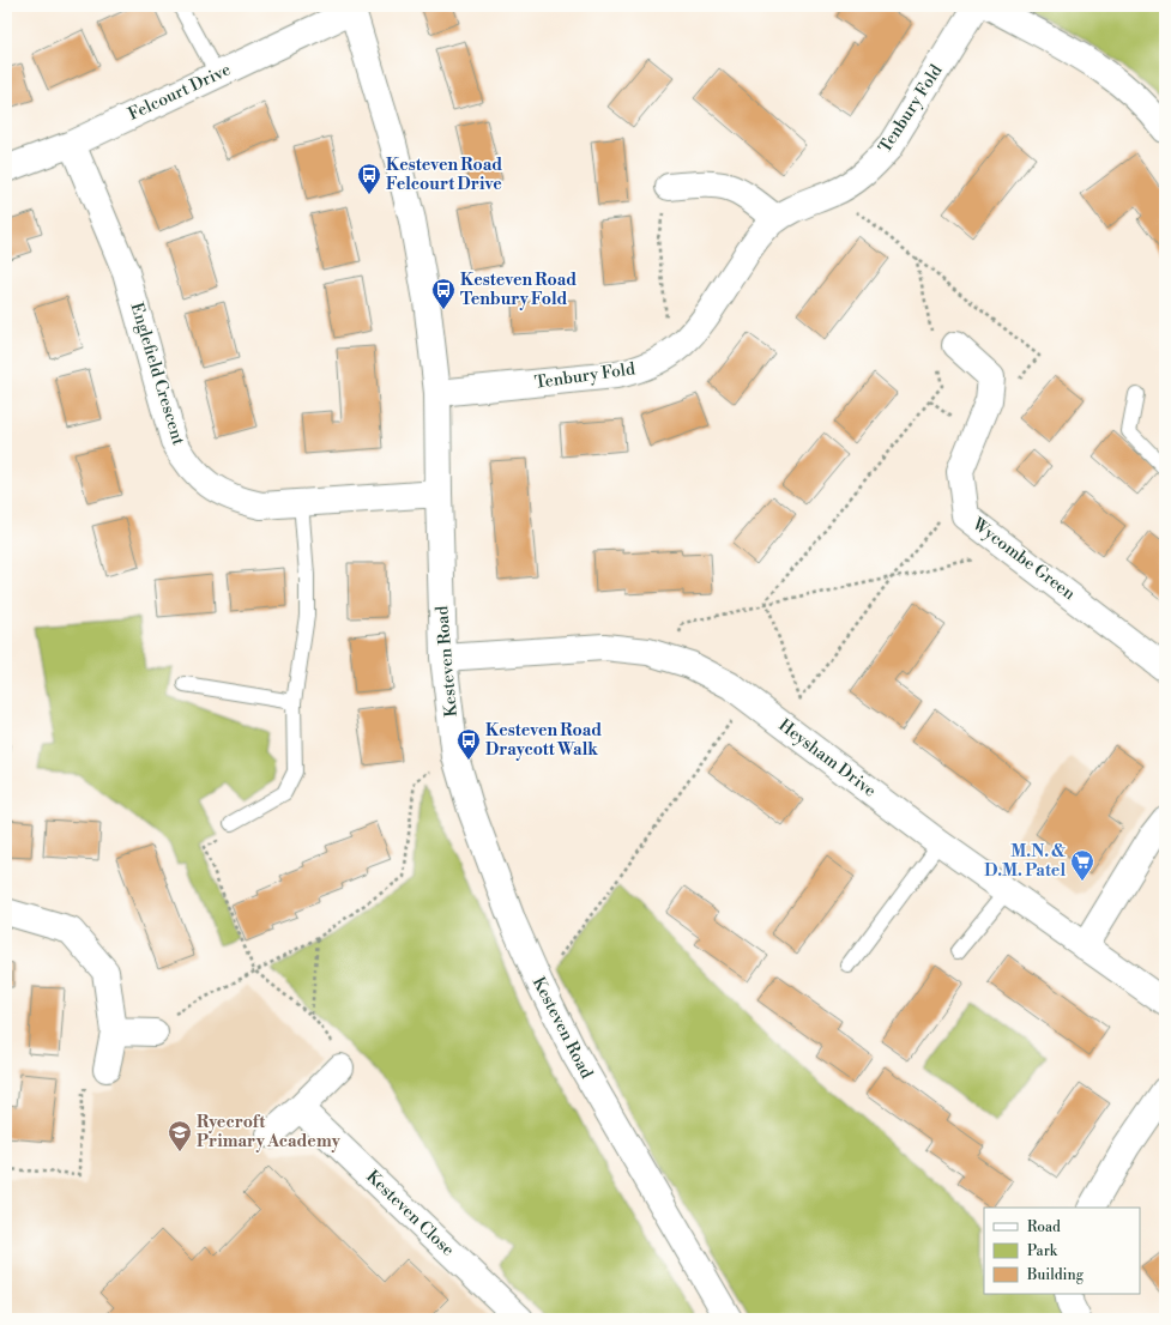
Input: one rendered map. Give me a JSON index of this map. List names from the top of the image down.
{
  "streets": {
    "street": [
      "Felcourt Drive",
      "Tenbury Fold",
      "Englefield Crescent",
      "Wycombe Green",
      "Kesteven Road",
      "Heysham Drive",
      "Kesteven Close"
    ]
  },
  "crossings": [
    ["Felcourt Drive", "Englefield Crescent"],
    ["Felcourt Drive", "Kesteven Road"],
    ["Tenbury Fold", "Kesteven Road"],
    ["Englefield Crescent", "Kesteven Road"],
    ["Kesteven Road", "Heysham Drive"]
  ],
  "places": {
    "bus stop": ["Kesteven Road Felcourt Drive", "Kesteven Road Tenbury Fold", "Kesteven Road Draycott Walk"],
    "supermarket": ["M.N. & D.M. Patel"],
    "school or university": ["Ryecroft Primary Academy"]
  },
  "legend": ["Road", "Park", "Building"]
}
